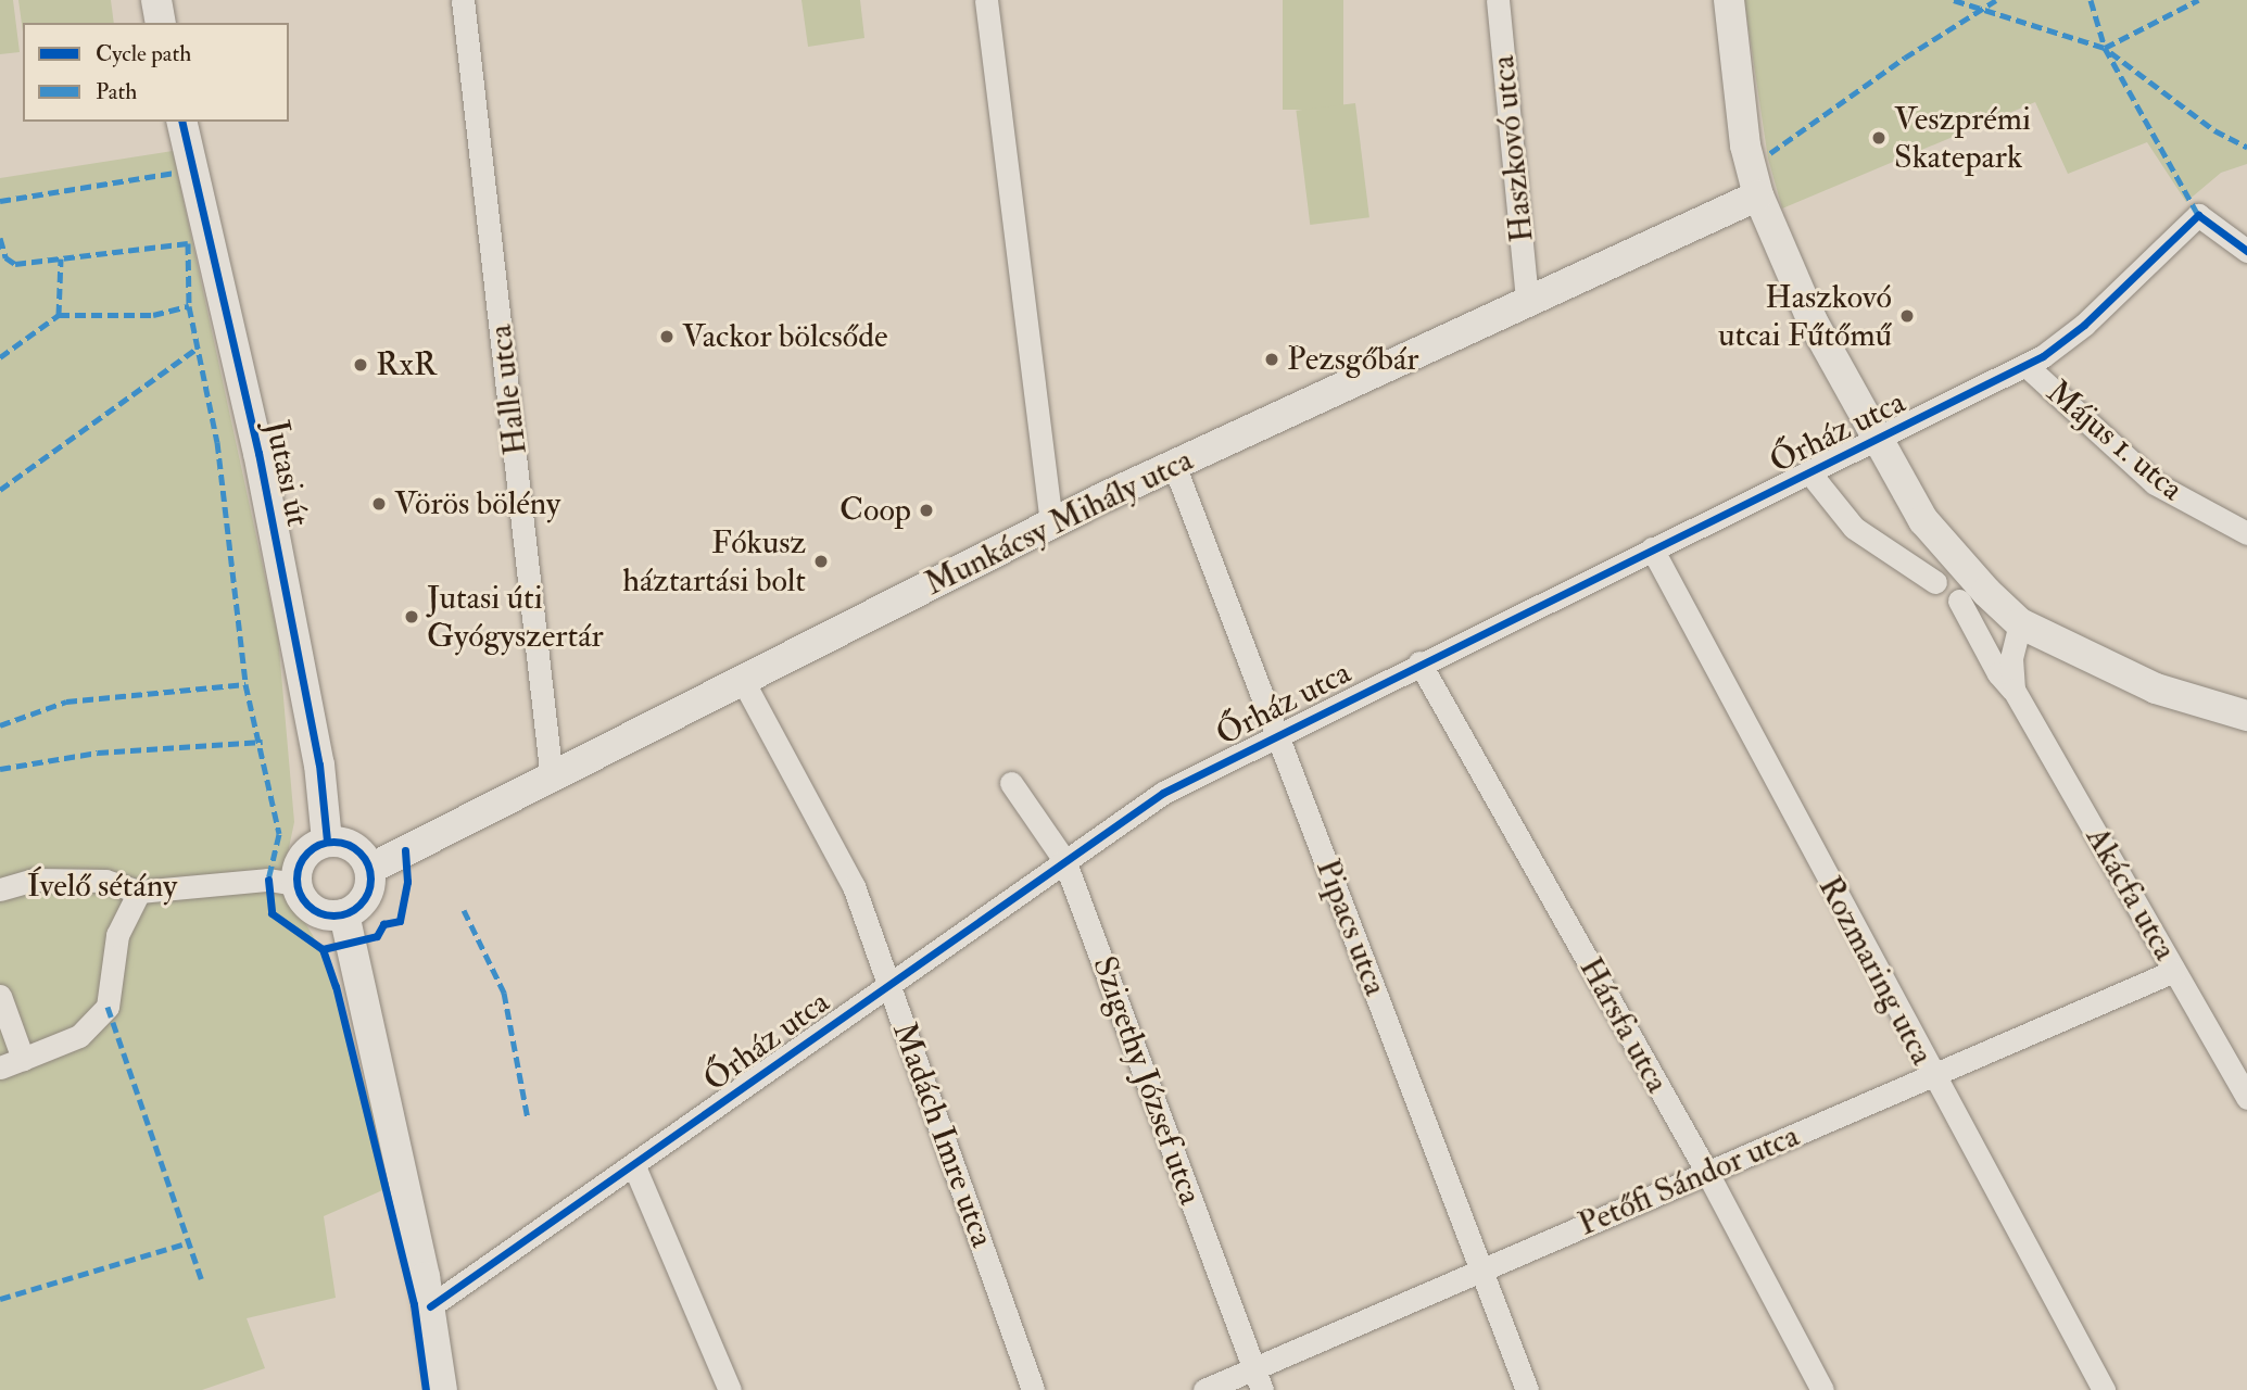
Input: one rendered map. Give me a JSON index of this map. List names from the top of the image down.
{
  "streets": {
    "street": [
      "Haszkovó utca",
      "Halle utca",
      "Őrház utca",
      "Május 1. utca",
      "Jutasi út",
      "Munkácsy Mihály utca",
      "Ívelő sétány",
      "Akácfa utca",
      "Pipacs utca",
      "Rozmaring utca",
      "Hársfa utca",
      "Szigethy József utca",
      "Madách Imre utca",
      "Petőfi Sándor utca"
    ]
  },
  "crossings": [
    ["Haszkovó utca", "Munkácsy Mihály utca"],
    ["Halle utca", "Munkácsy Mihály utca"],
    ["Őrház utca", "Május 1. utca"],
    ["Őrház utca", "Pipacs utca"],
    ["Őrház utca", "Rozmaring utca"],
    ["Őrház utca", "Hársfa utca"],
    ["Őrház utca", "Szigethy József utca"],
    ["Őrház utca", "Madách Imre utca"],
    ["Jutasi út", "Munkácsy Mihály utca"],
    ["Jutasi út", "Ívelő sétány"],
    ["Munkácsy Mihály utca", "Ívelő sétány"],
    ["Munkácsy Mihály utca", "Pipacs utca"],
    ["Munkácsy Mihály utca", "Madách Imre utca"],
    ["Akácfa utca", "Petőfi Sándor utca"],
    ["Pipacs utca", "Petőfi Sándor utca"],
    ["Rozmaring utca", "Petőfi Sándor utca"],
    ["Hársfa utca", "Petőfi Sándor utca"],
    ["Szigethy József utca", "Petőfi Sándor utca"]
  ],
  "places": [
    "Veszprémi Skatepark",
    "Haszkovó utcai Fűtőmű",
    "Vackor bölcsőde",
    "Pezsgőbár",
    "RxR",
    "Vörös bölény",
    "Coop",
    "Fókusz háztartási bolt",
    "Jutasi úti Gyógyszertár"
  ],
  "legend": ["Cycle path", "Path"]
}
